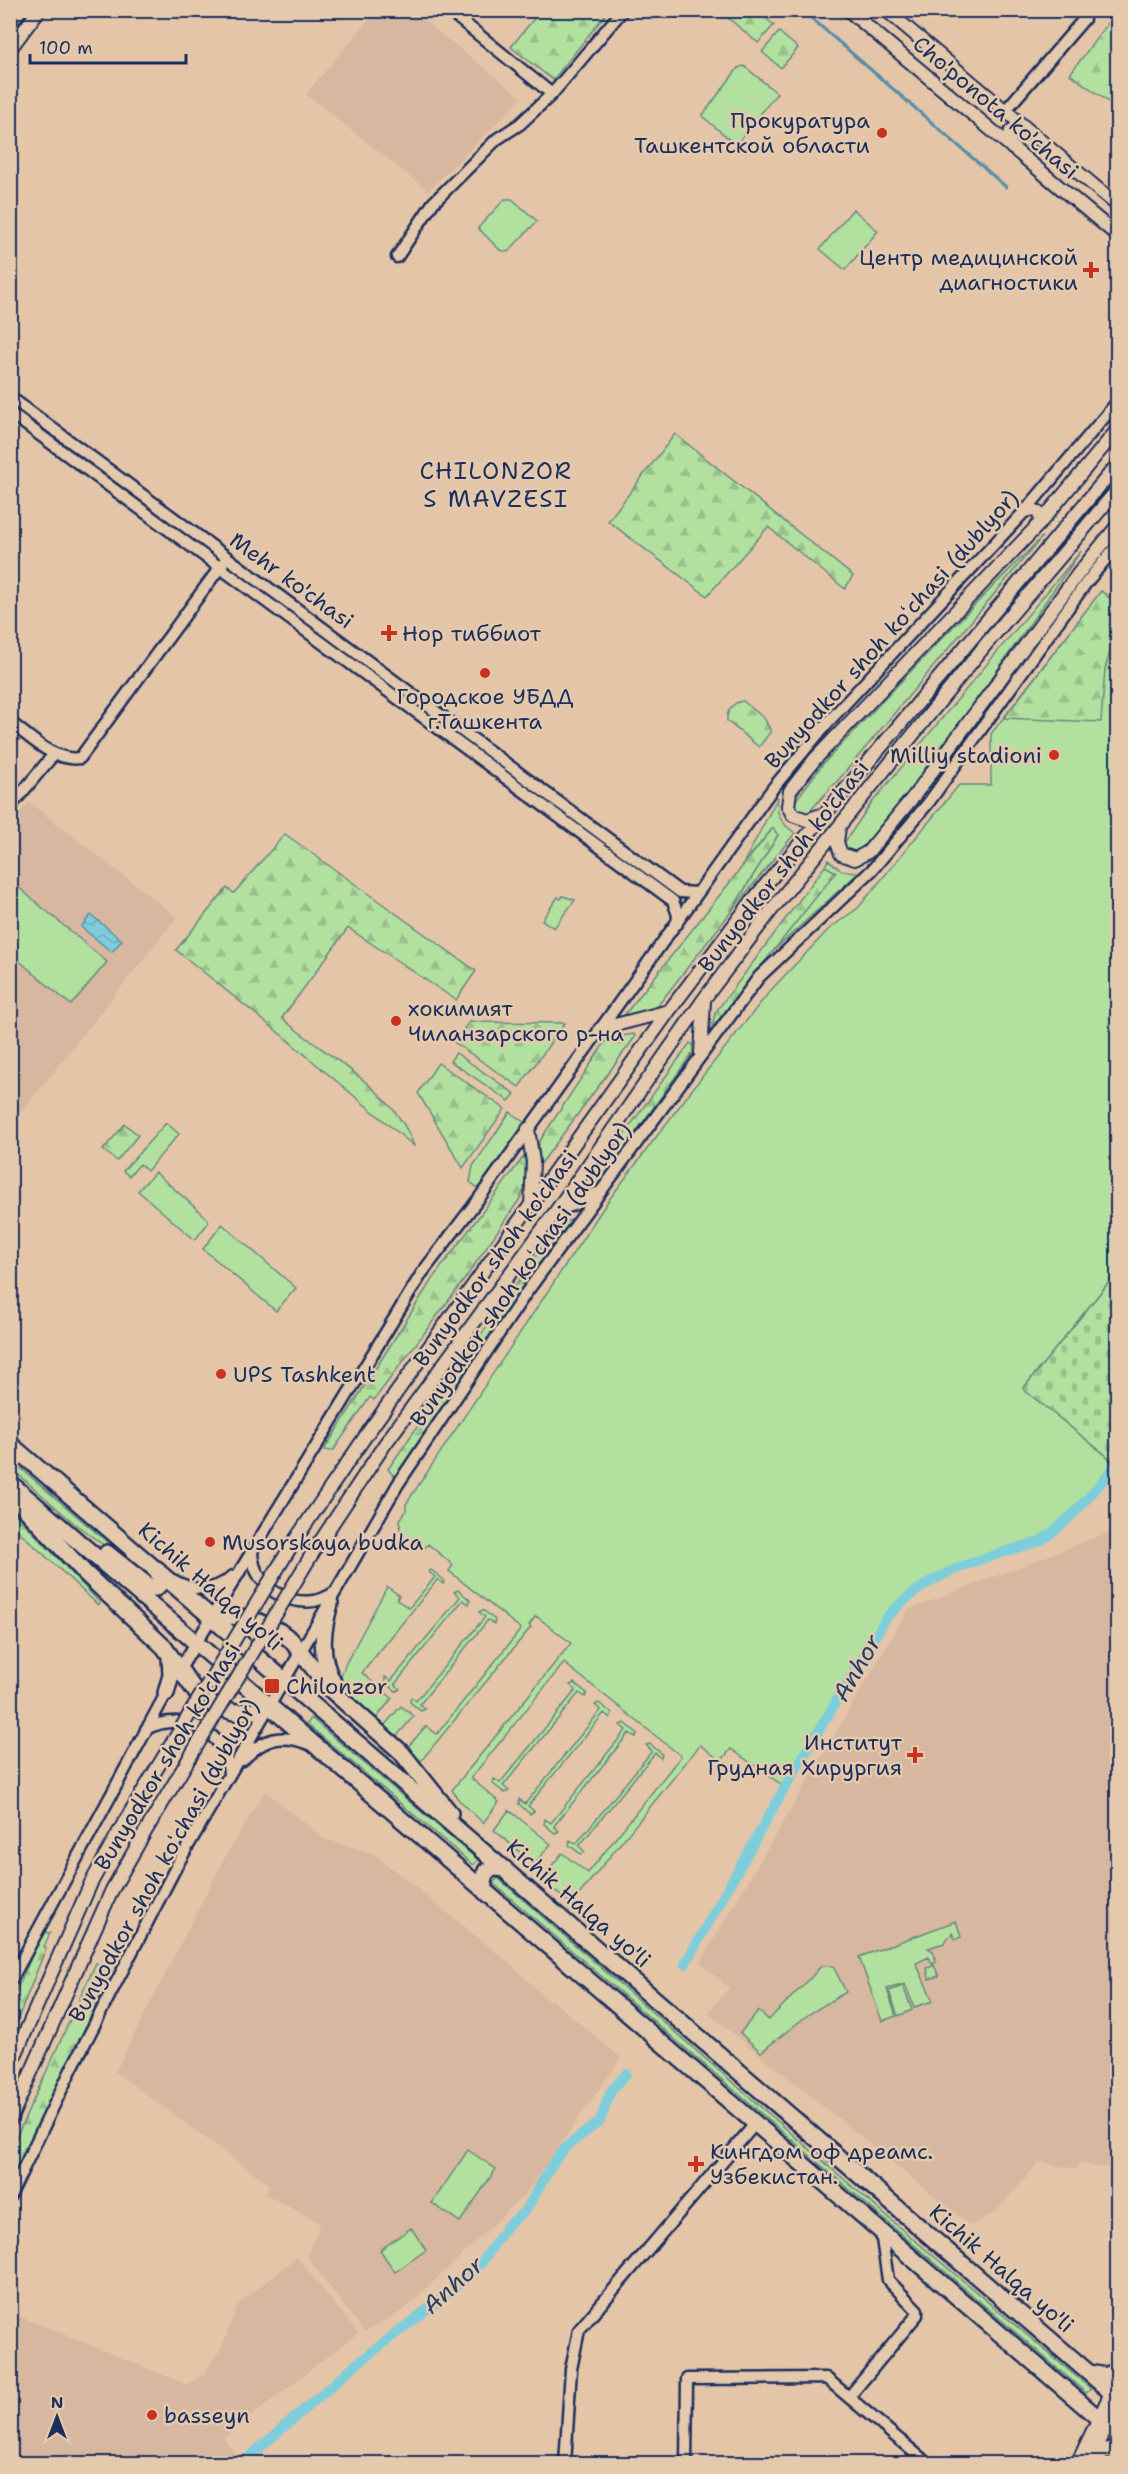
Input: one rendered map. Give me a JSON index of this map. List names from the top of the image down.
{
  "streets": {
    "highway": ["Kichik Halqa yo'li"],
    "main road": ["Cho'ponota ko'chasi", "Bunyodkor shoh ko'chasi"],
    "street": ["Mehr ko'chasi", "Bunyodkor shoh koʻchasi (dublyor)"]
  },
  "crossings": [
    ["Bunyodkor shoh koʻchasi (dublyor)", "Kichik Halqa yo'li"]
  ],
  "districts": ["CHILONZOR S MAVZESI"],
  "water": ["Anhor"],
  "places": {
    "other": [
      "Прокуратура Ташкентской области",
      "Городское УБДД г.Ташкента",
      "Milliy stadioni",
      "хокимият Чиланзарского р-на",
      "UPS Tashkent",
      "Musorskaya budka",
      "basseyn"
    ],
    "health": [
      "Центр медицинской диагностики",
      "Нор тиббиот",
      "Институт Грудная Хирургия",
      "Кингдом оф дреамс. Узбекистан."
    ],
    "transit": ["Chilonzor"]
  },
  "scale_bar": "100 m",
  "north": "top"
}
